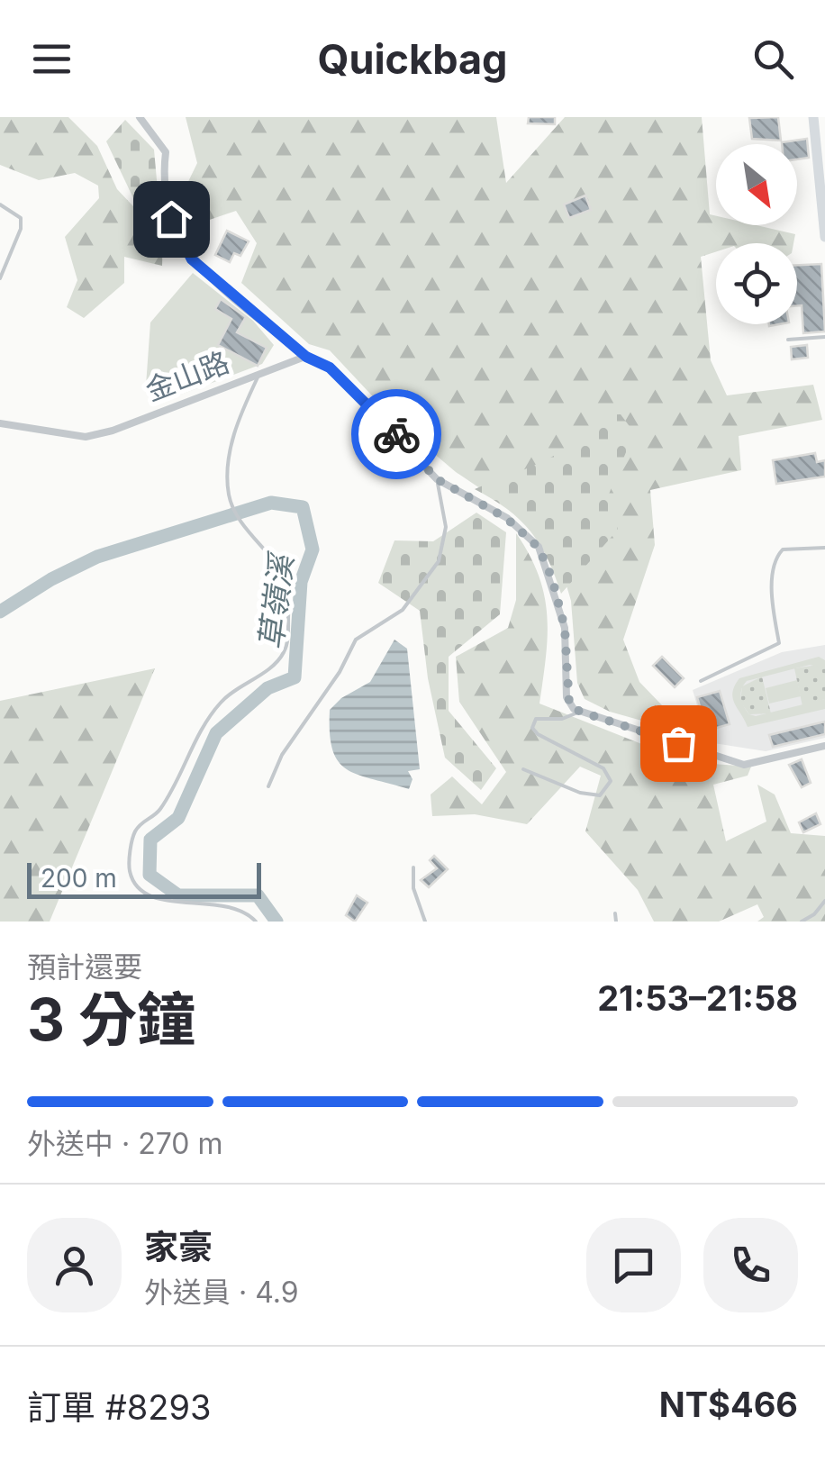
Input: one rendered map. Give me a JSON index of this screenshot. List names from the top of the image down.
{
  "streets": {
    "street": ["金山路"]
  },
  "water": ["草嶺溪"],
  "scale_bar": "200 m",
  "north": "bottom right",
  "page": {
    "header": "Quickbag",
    "scale": "200 m",
    "heading": ["3 分鐘", "預計還要", "21:53–21:58"],
    "panel": [
      "家豪",
      "外送員 · 4.9",
      "訂單 #8293",
      "NT$466"
    ],
    "bar": "外送中 · 270 m"
  }
}
